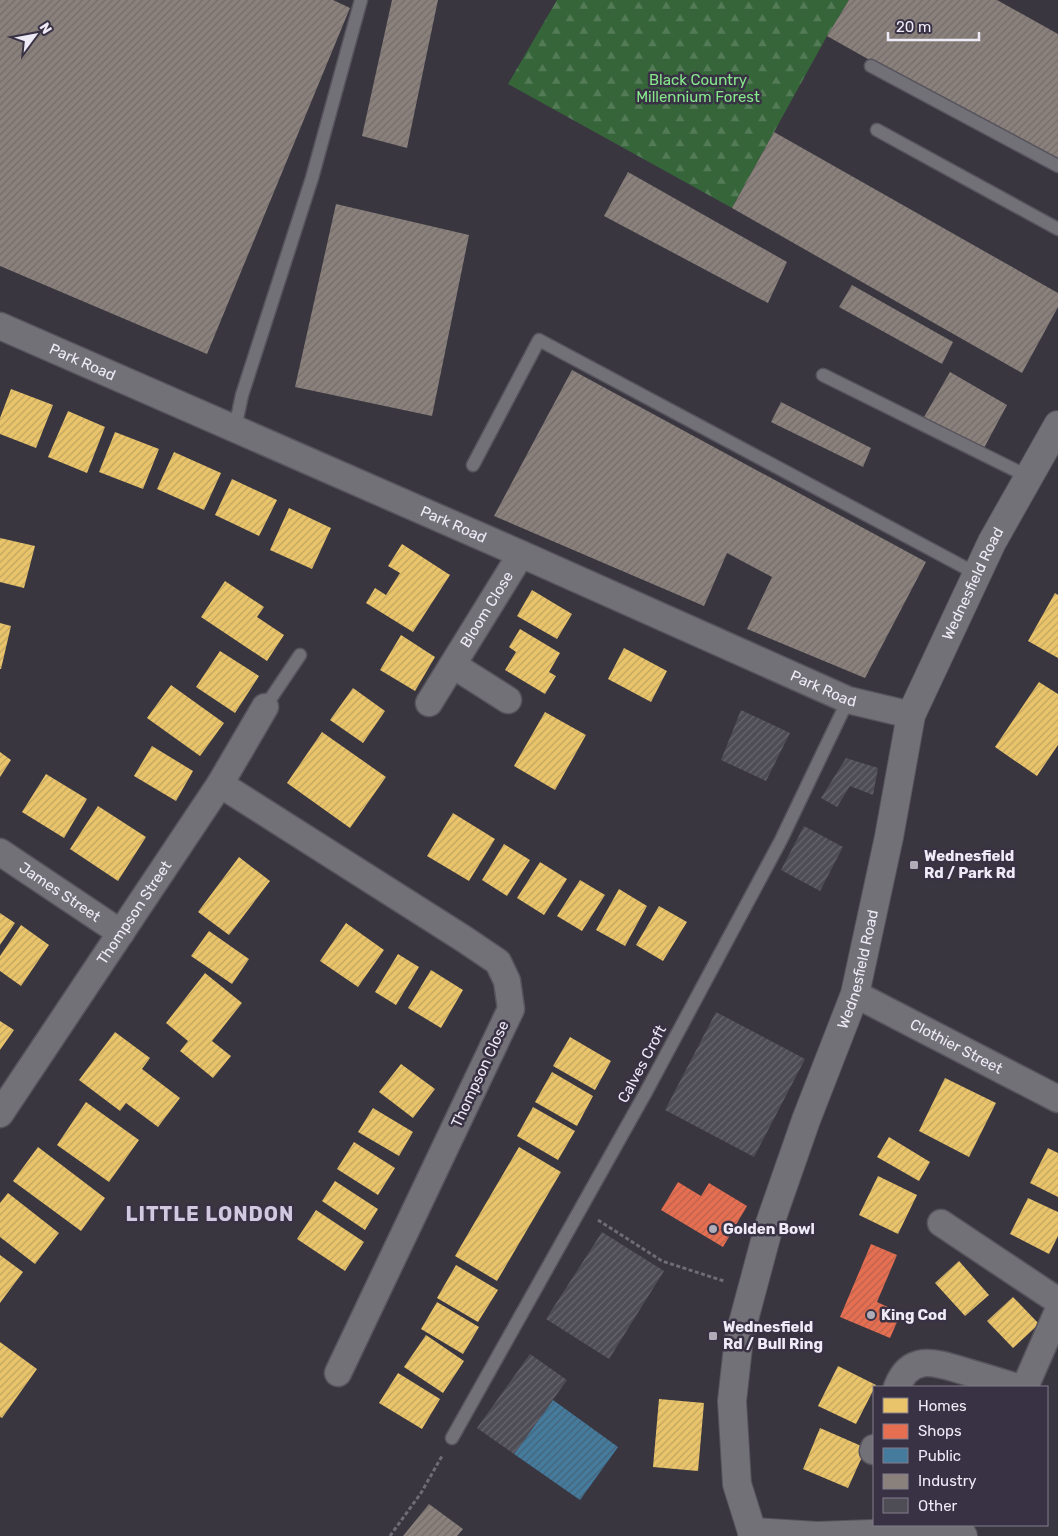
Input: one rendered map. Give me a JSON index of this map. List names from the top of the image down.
{
  "streets": {
    "main road": ["Wednesfield Road"],
    "street": [
      "Park Road",
      "Bloom Close",
      "James Street",
      "Thompson Street",
      "Clothier Street",
      "Thompson Close"
    ],
    "lane": ["Calves Croft"]
  },
  "crossings": [
    ["Park Road", "Wednesfield Road"],
    ["Park Road", "Bloom Close"],
    ["Park Road", "Calves Croft"],
    ["Wednesfield Road", "Clothier Street"],
    ["James Street", "Thompson Street"],
    ["Thompson Street", "Thompson Close"]
  ],
  "districts": ["LITTLE LONDON"],
  "parks": ["Black Country Millennium Forest"],
  "places": {
    "transit": ["Wednesfield Rd / Park Rd", "Wednesfield Rd / Bull Ring"],
    "other": ["Golden Bowl", "King Cod"]
  },
  "legend": [
    "Homes",
    "Shops",
    "Public",
    "Industry",
    "Other"
  ],
  "scale_bar": "20 m",
  "north": "top right"
}
